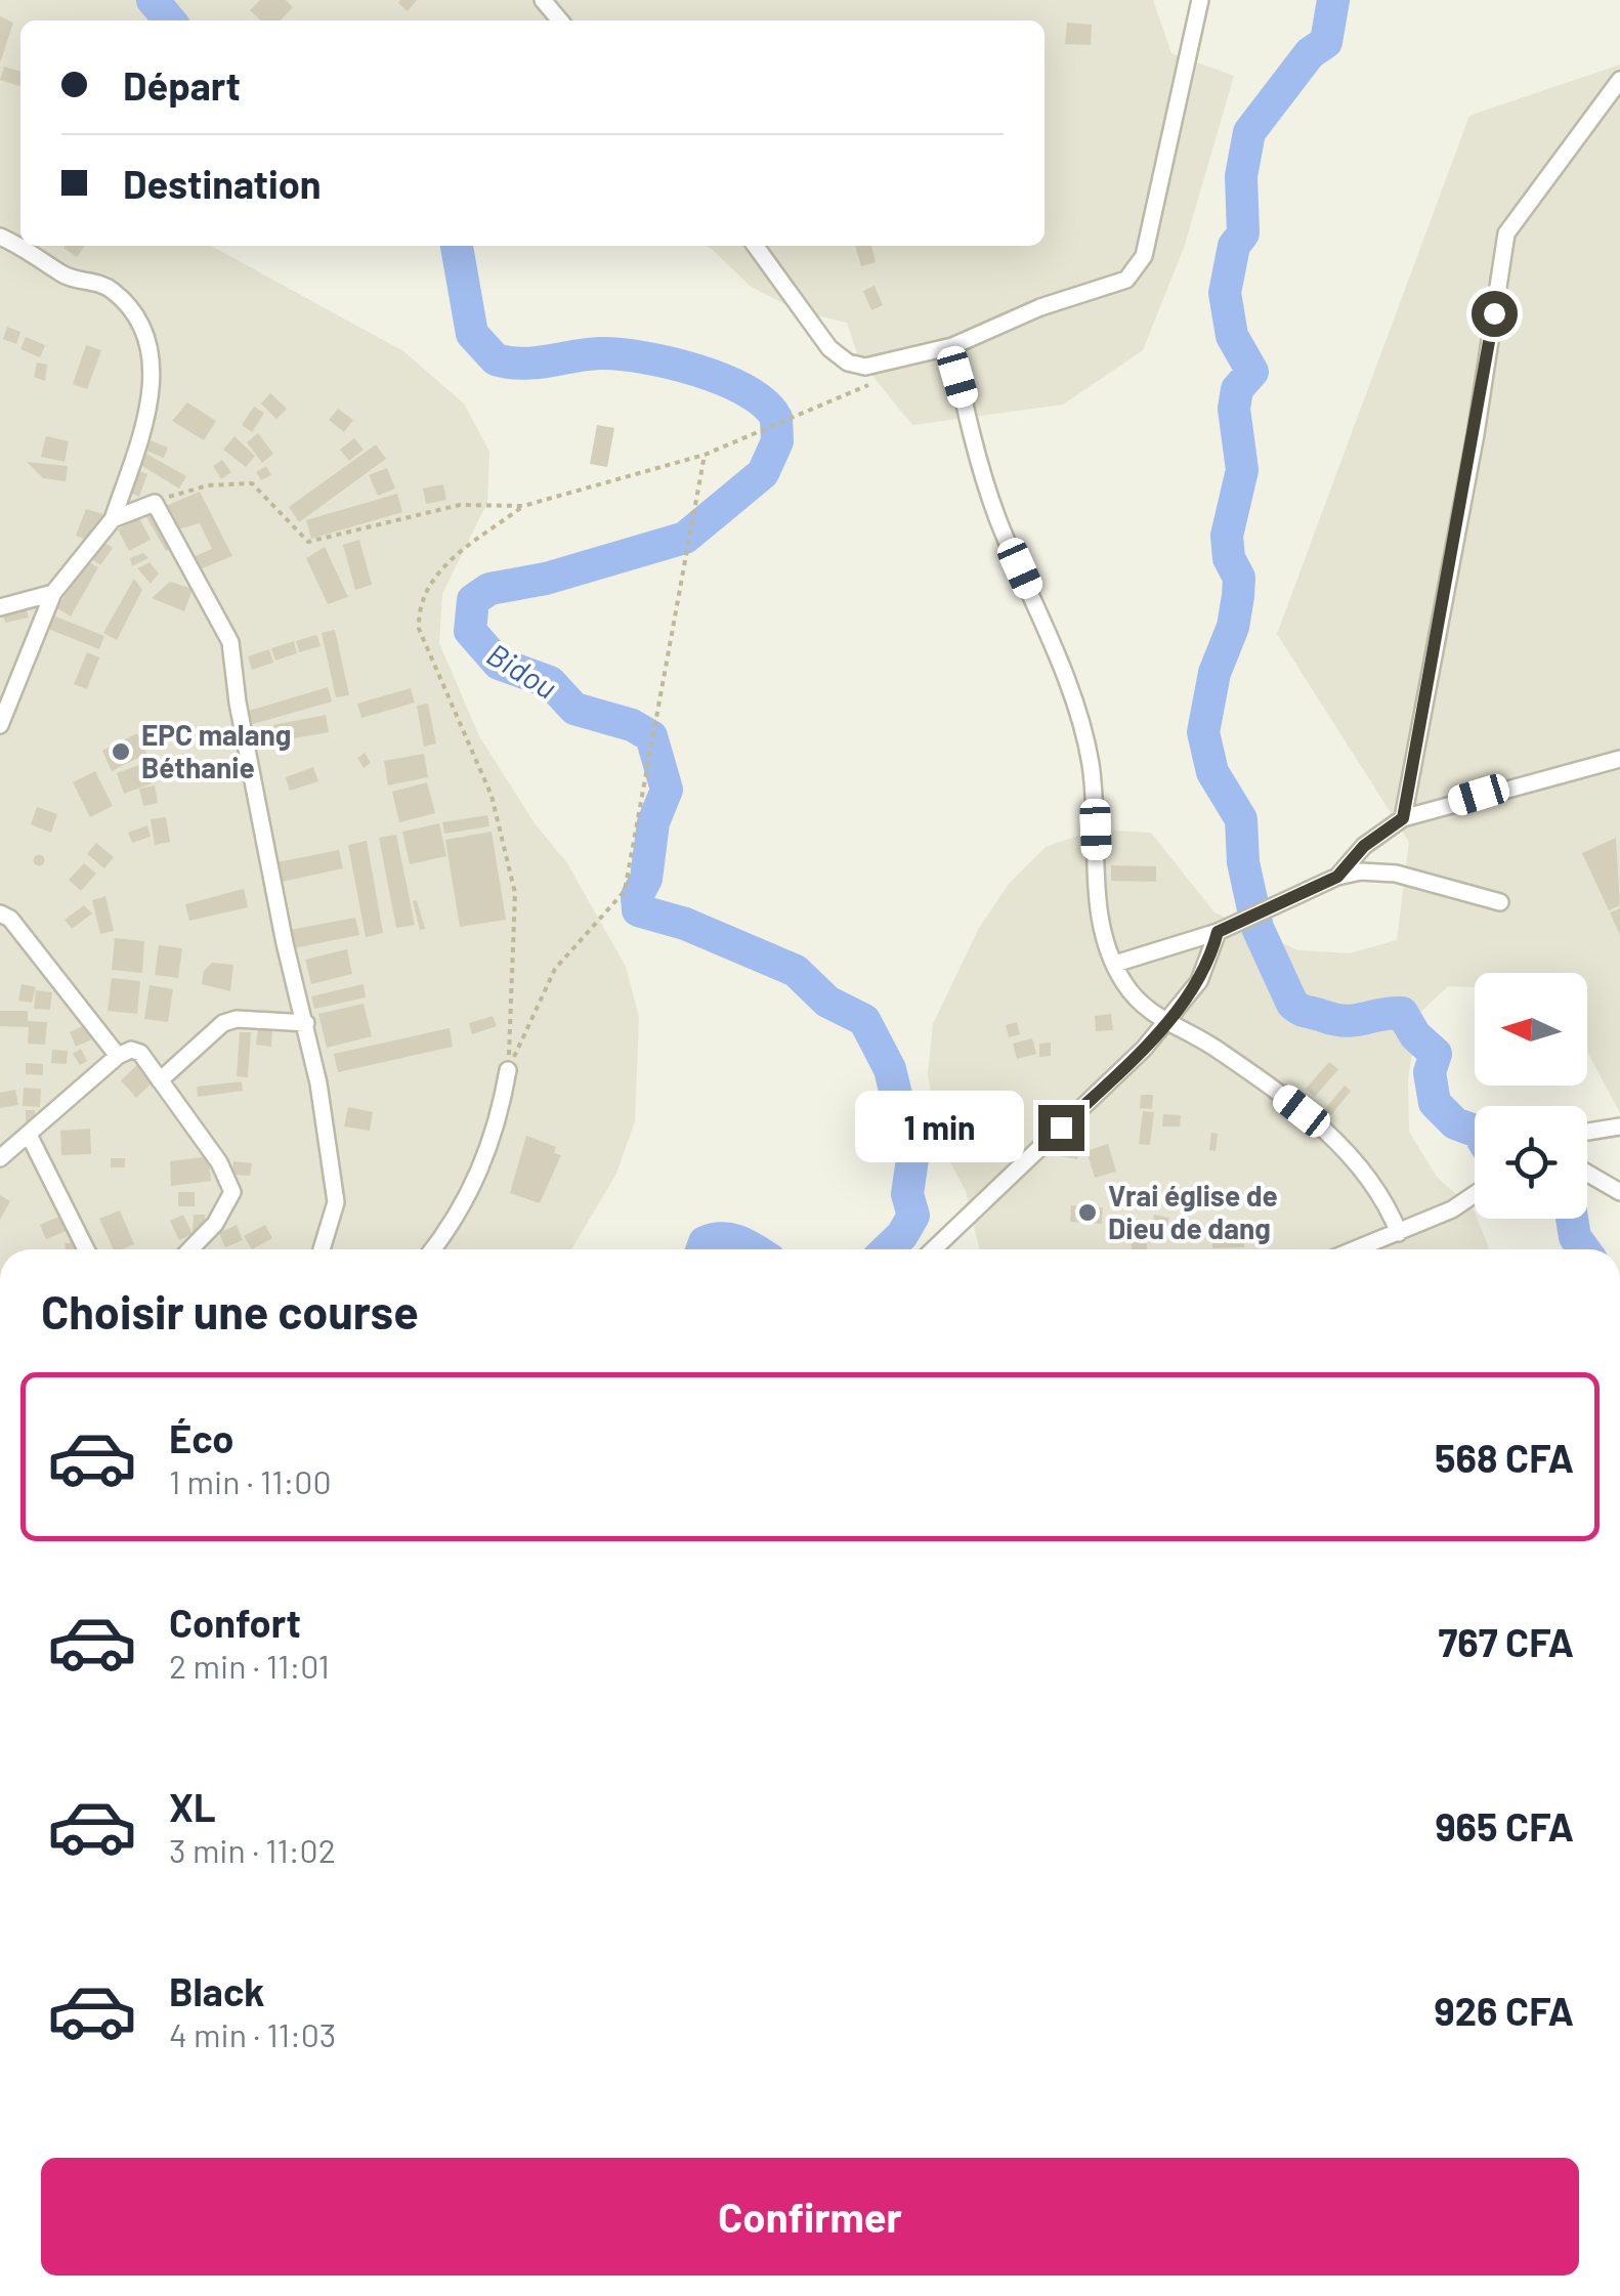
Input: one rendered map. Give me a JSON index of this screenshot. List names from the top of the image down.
{
  "water": ["Bidou"],
  "places": ["EPC malang Béthanie", "Vrai église de Dieu de dang"],
  "north": "left",
  "page": {
    "banner": ["Départ", "Destination"],
    "bubble": "1 min",
    "heading": "Choisir une course",
    "list": [
      {
        "name": "Éco",
        "note": "1 min · 11:00",
        "value": "568 CFA"
      },
      {
        "name": "Confort",
        "note": "2 min · 11:01",
        "value": "767 CFA"
      },
      {
        "name": "XL",
        "note": "3 min · 11:02",
        "value": "965 CFA"
      },
      {
        "name": "Black",
        "note": "4 min · 11:03",
        "value": "926 CFA"
      }
    ],
    "buttons": "Confirmer"
  }
}
